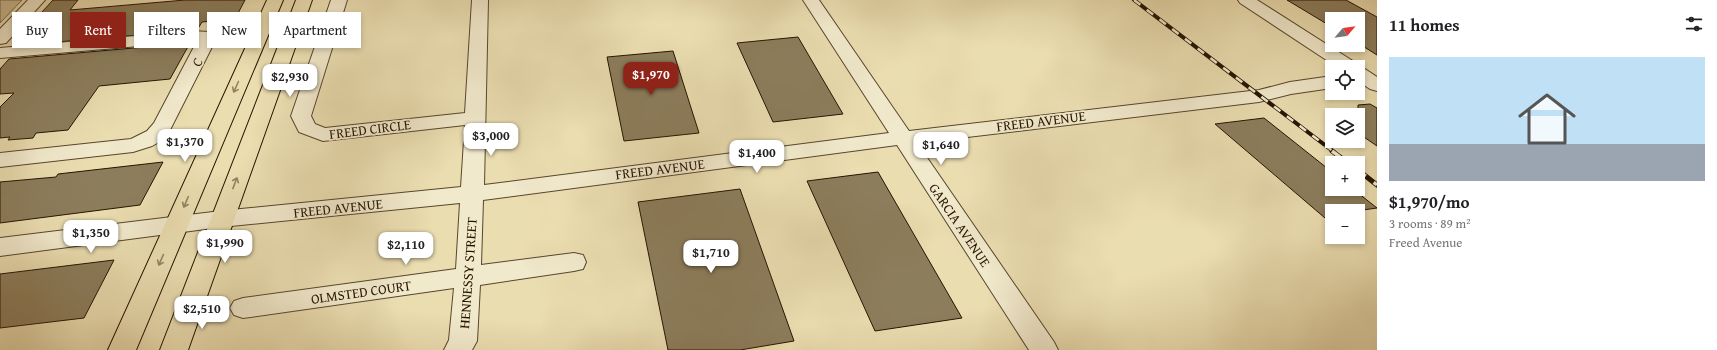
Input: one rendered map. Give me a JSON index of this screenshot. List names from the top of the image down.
{
  "streets": {
    "street": [
      "C",
      "FREED AVENUE",
      "FREED CIRCLE",
      "GARCIA AVENUE",
      "HENNESSY STREET",
      "OLMSTED COURT"
    ]
  },
  "crossings": [
    ["FREED AVENUE", "GARCIA AVENUE"],
    ["FREED AVENUE", "HENNESSY STREET"],
    ["HENNESSY STREET", "OLMSTED COURT"]
  ],
  "north": "top right",
  "page": {
    "heading": "11 homes",
    "map_buttons": ["+", "−"],
    "chip": [
      "Buy",
      "Rent",
      "Filters",
      "New",
      "Apartment"
    ],
    "list": [
      {
        "name": "$1,970/mo",
        "note": "3 rooms · 89 m² · Freed Avenue"
      }
    ],
    "price": [
      "$1,970",
      "$2,930",
      "$3,000",
      "$1,370",
      "$1,640",
      "$1,400",
      "$1,350",
      "$1,990",
      "$2,110",
      "$1,710",
      "$2,510"
    ]
  }
}
